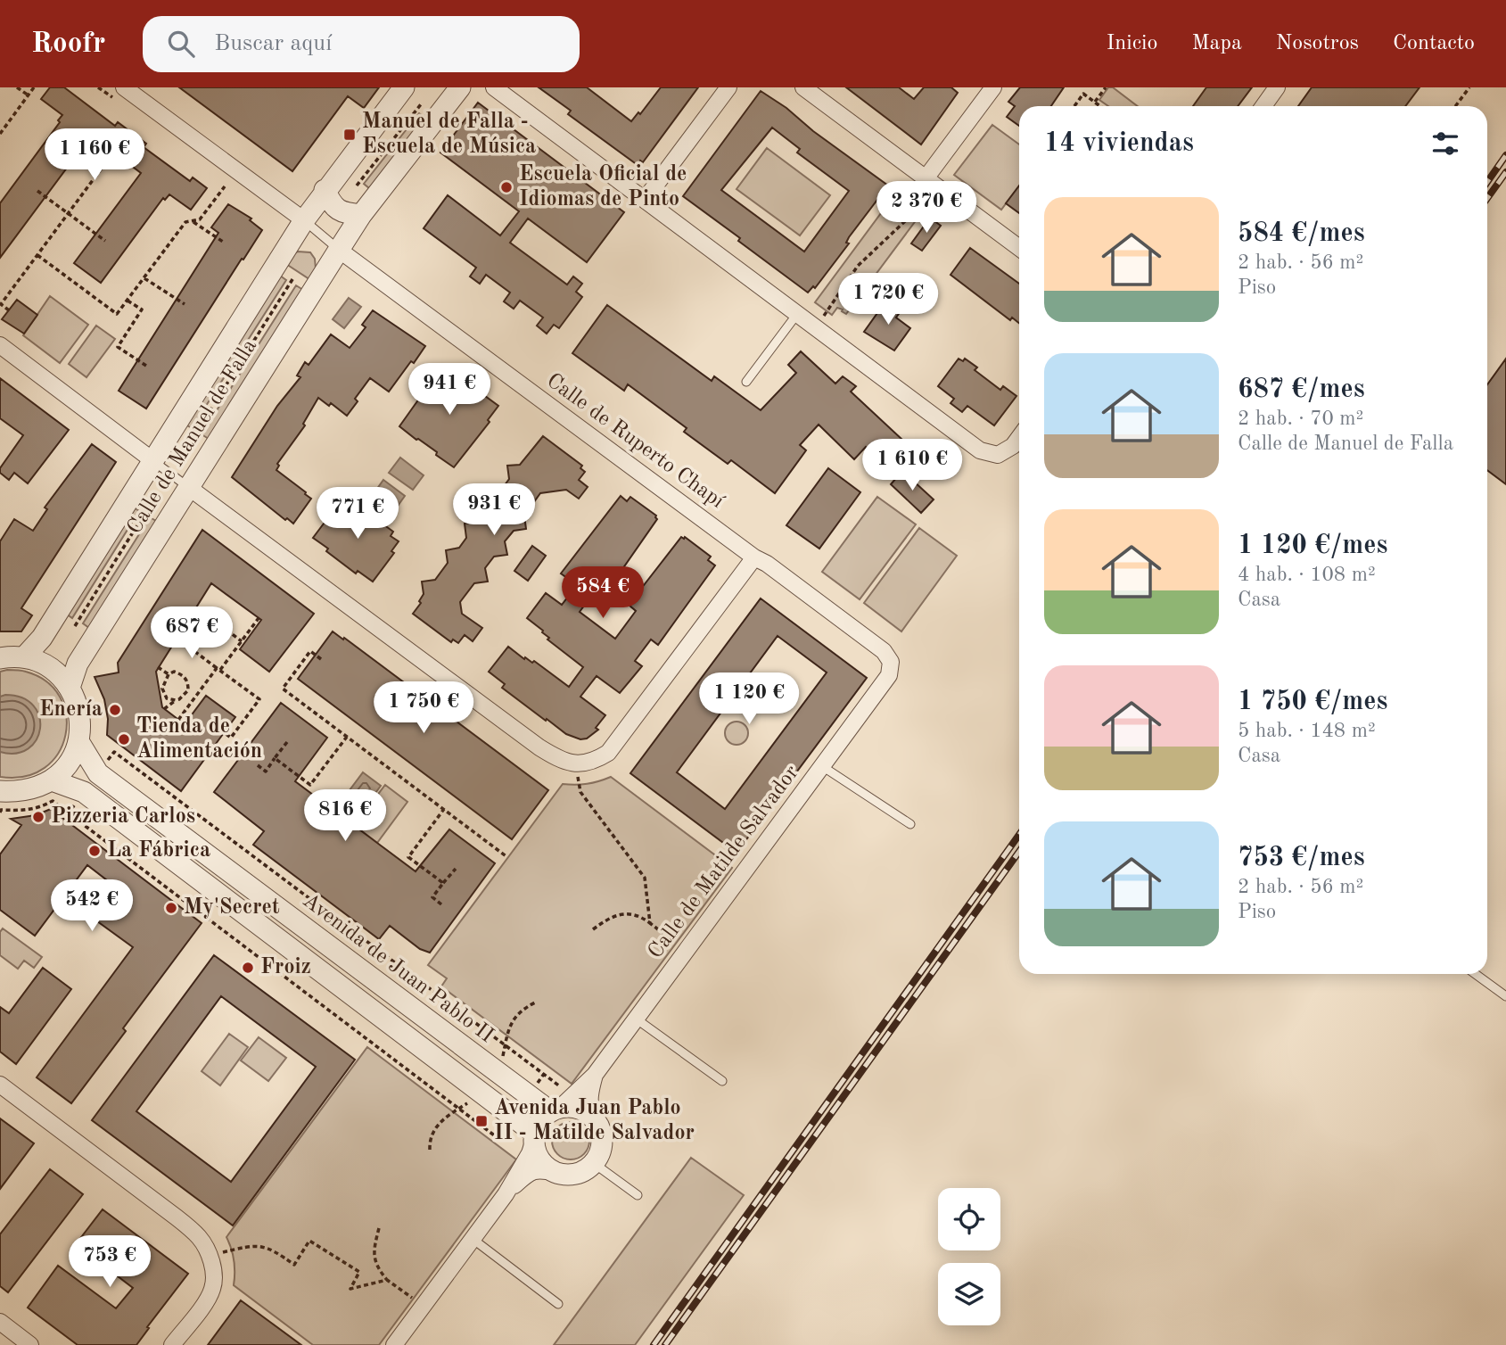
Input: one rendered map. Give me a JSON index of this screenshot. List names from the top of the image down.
{
  "streets": {
    "street": [
      "Calle de Manuel de Falla",
      "Calle de Ruperto Chapí",
      "Calle de Matilde Salvador",
      "Avenida de Juan Pablo II"
    ]
  },
  "crossings": [
    ["Calle de Manuel de Falla", "Calle de Ruperto Chapí"],
    ["Calle de Ruperto Chapí", "Calle de Matilde Salvador"],
    ["Calle de Matilde Salvador", "Avenida de Juan Pablo II"]
  ],
  "places": {
    "transit": ["Manuel de Falla - Escuela de Música", "Avenida Juan Pablo II - Matilde Salvador"],
    "other": [
      "Escuela Oficial de Idiomas de Pinto",
      "Enería",
      "Tienda de Alimentación",
      "Pizzeria Carlos",
      "La Fábrica",
      "My'Secret",
      "Froiz"
    ]
  },
  "page": {
    "header": "Roofr",
    "search": "Buscar aquí",
    "nav": [
      "Inicio",
      "Mapa",
      "Nosotros",
      "Contacto"
    ],
    "heading": "14 viviendas",
    "price": [
      "1 160 €",
      "2 370 €",
      "1 720 €",
      "941 €",
      "1 610 €",
      "931 €",
      "771 €",
      "584 €",
      "687 €",
      "1 120 €",
      "1 750 €",
      "816 €",
      "542 €",
      "753 €"
    ],
    "list": [
      {
        "name": "584 €/mes",
        "note": "2 hab. · 56 m² · Piso"
      },
      {
        "name": "687 €/mes",
        "note": "2 hab. · 70 m² · Calle de Manuel de Falla"
      },
      {
        "name": "1 120 €/mes",
        "note": "4 hab. · 108 m² · Casa"
      },
      {
        "name": "1 750 €/mes",
        "note": "5 hab. · 148 m² · Casa"
      },
      {
        "name": "753 €/mes",
        "note": "2 hab. · 56 m² · Piso"
      }
    ]
  }
}
